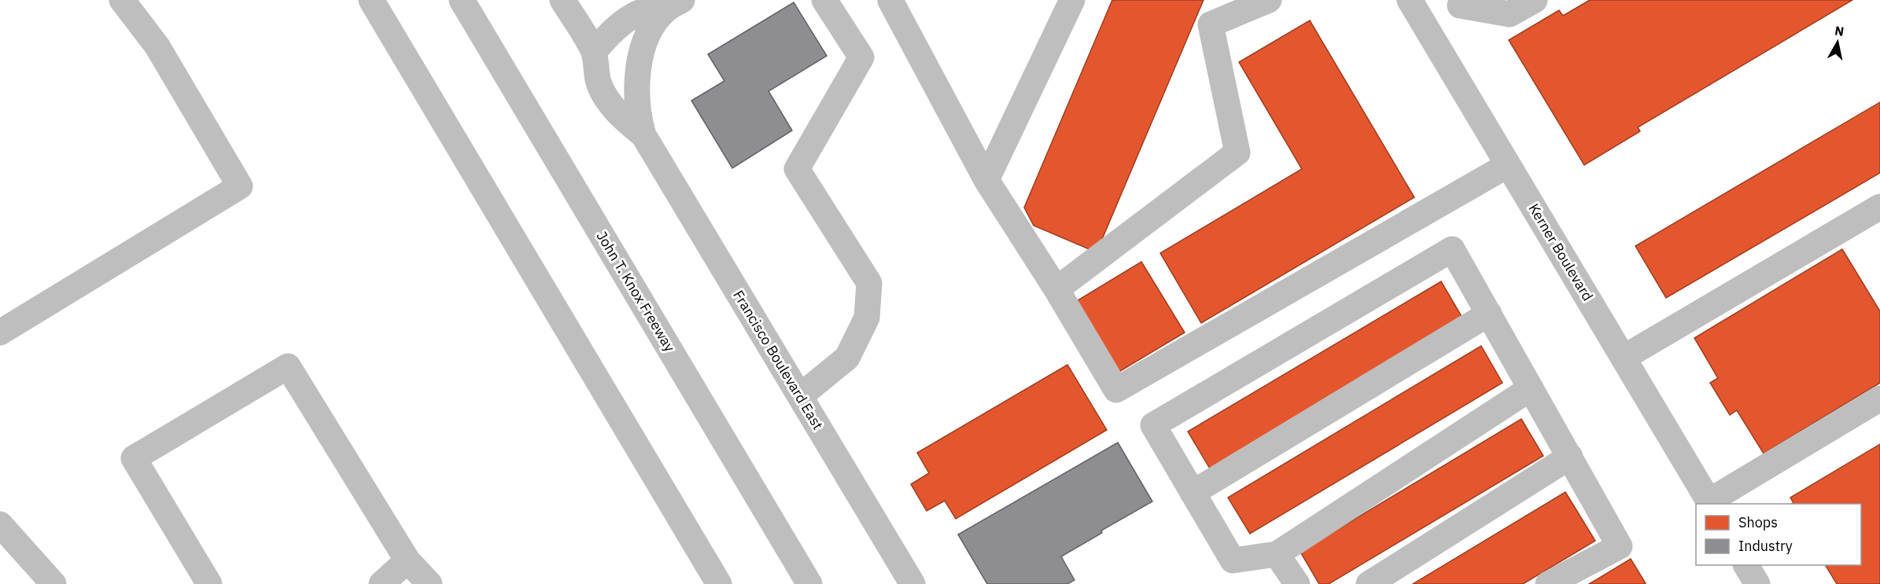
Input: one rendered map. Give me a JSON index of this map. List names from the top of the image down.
{
  "streets": {
    "main road": ["Kerner Boulevard", "John T. Knox Freeway", "Francisco Boulevard East"]
  },
  "legend": ["Shops", "Industry"],
  "north": "top"
}
